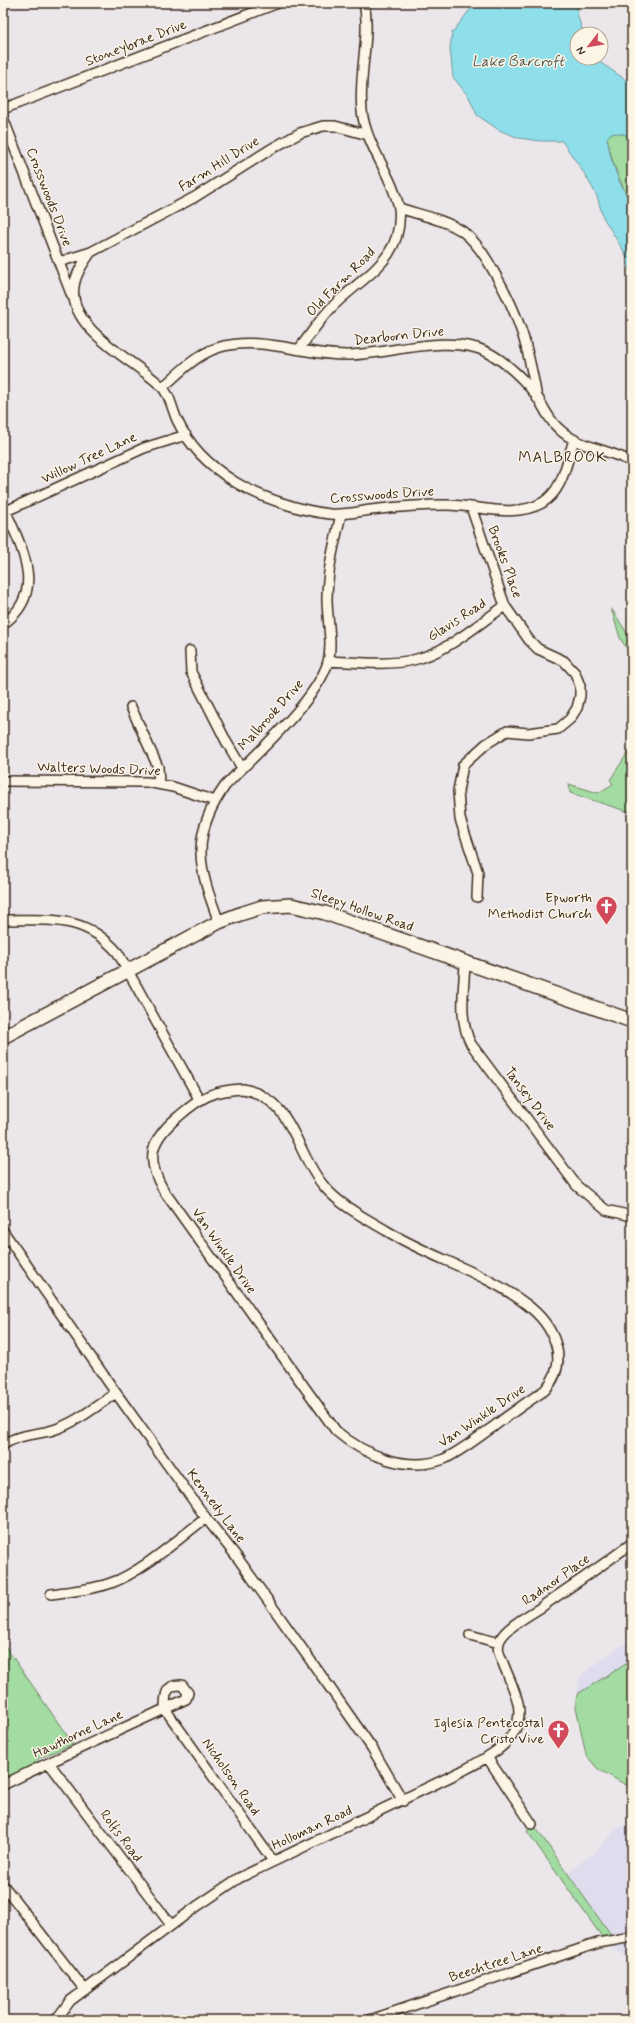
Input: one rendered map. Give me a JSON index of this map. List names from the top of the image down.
{
  "streets": {
    "main road": ["Sleepy Hollow Road"],
    "street": [
      "Stoneybrae Drive",
      "Farm Hill Drive",
      "Crosswoods Drive",
      "Old Farm Road",
      "Dearborn Drive",
      "Willow Tree Lane",
      "Brooks Place",
      "Glavis Road",
      "Malbrook Drive",
      "Walters Woods Drive",
      "Tansey Drive",
      "Van Winkle Drive",
      "Kennedy Lane",
      "Radnor Place",
      "Hawthorne Lane",
      "Nicholson Road",
      "Holloman Road",
      "Rolfs Road",
      "Beechtree Lane"
    ]
  },
  "crossings": [
    ["Farm Hill Drive", "Crosswoods Drive"],
    ["Farm Hill Drive", "Old Farm Road"],
    ["Crosswoods Drive", "Dearborn Drive"],
    ["Crosswoods Drive", "Willow Tree Lane"],
    ["Crosswoods Drive", "Brooks Place"],
    ["Crosswoods Drive", "Malbrook Drive"],
    ["Old Farm Road", "Dearborn Drive"],
    ["Brooks Place", "Glavis Road"],
    ["Glavis Road", "Malbrook Drive"],
    ["Malbrook Drive", "Walters Woods Drive"],
    ["Malbrook Drive", "Sleepy Hollow Road"],
    ["Sleepy Hollow Road", "Tansey Drive"],
    ["Kennedy Lane", "Holloman Road"],
    ["Radnor Place", "Holloman Road"],
    ["Hawthorne Lane", "Nicholson Road"],
    ["Hawthorne Lane", "Rolfs Road"],
    ["Nicholson Road", "Holloman Road"],
    ["Holloman Road", "Rolfs Road"]
  ],
  "districts": ["MALBROOK"],
  "water": ["Lake Barcroft"],
  "places": {
    "church": ["Epworth Methodist Church", "Iglesia Pentecostal Cristo Vive"]
  },
  "north": "bottom left"
}
